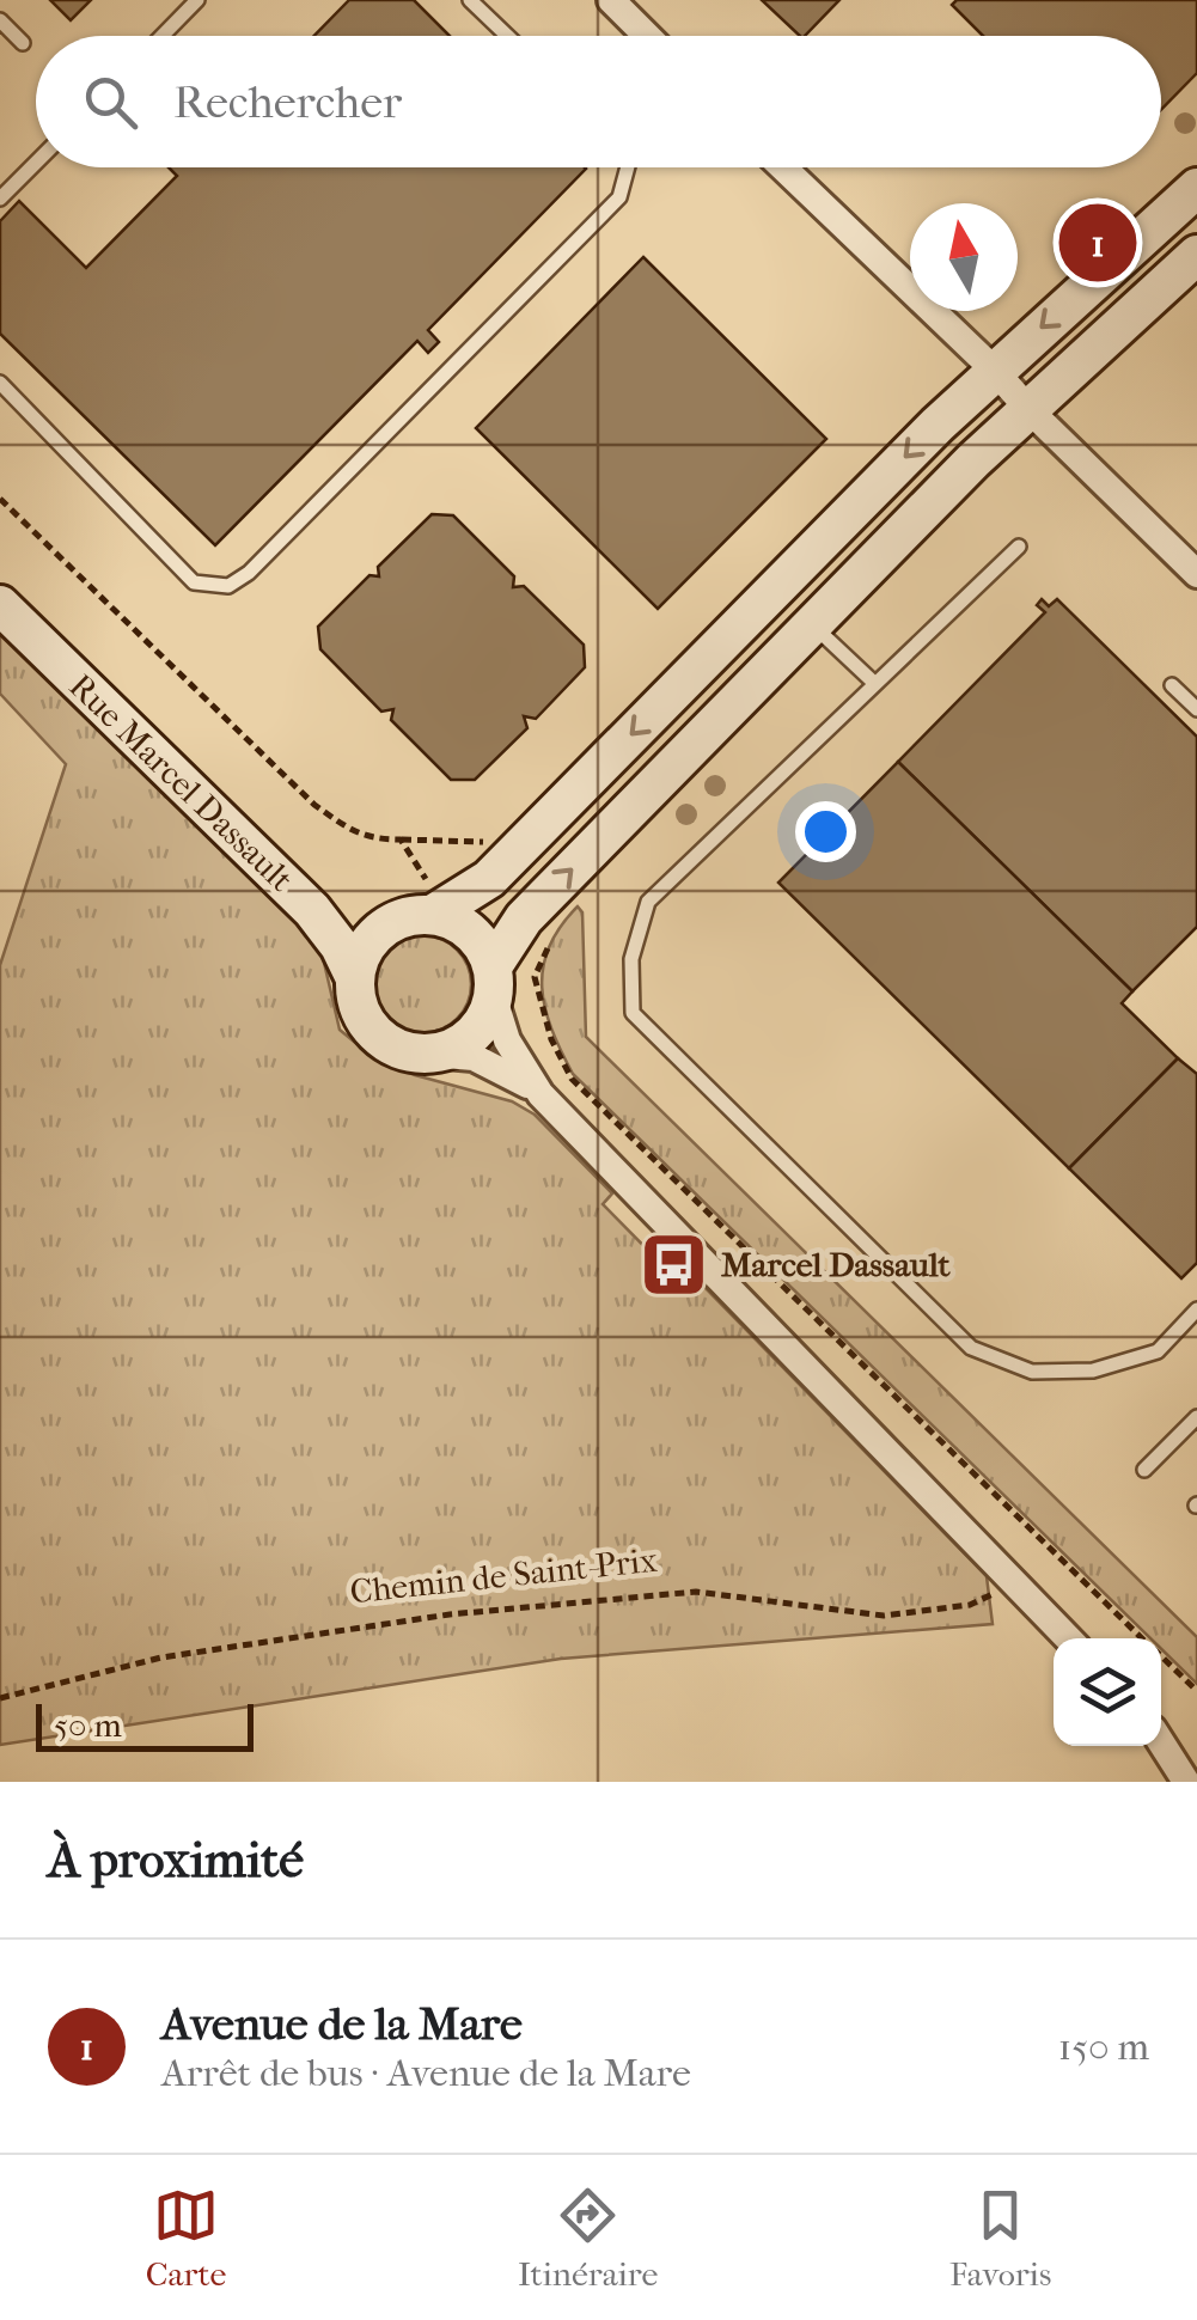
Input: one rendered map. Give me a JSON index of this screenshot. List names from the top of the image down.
{
  "streets": {
    "street": ["Rue Marcel Dassault"],
    "path": ["Chemin de Saint-Prix"]
  },
  "places": {
    "bus stop": ["Marcel Dassault"]
  },
  "scale_bar": "50 m",
  "north": "top",
  "page": {
    "search": "Rechercher",
    "pins": "1",
    "scale": "50 m",
    "heading": "À proximité",
    "list": [
      {
        "mark": "1",
        "name": "Avenue de la Mare",
        "note": "Arrêt de bus · Avenue de la Mare",
        "value": "150 m"
      }
    ],
    "nav": ["Carte", "Itinéraire", "Favoris"]
  }
}
